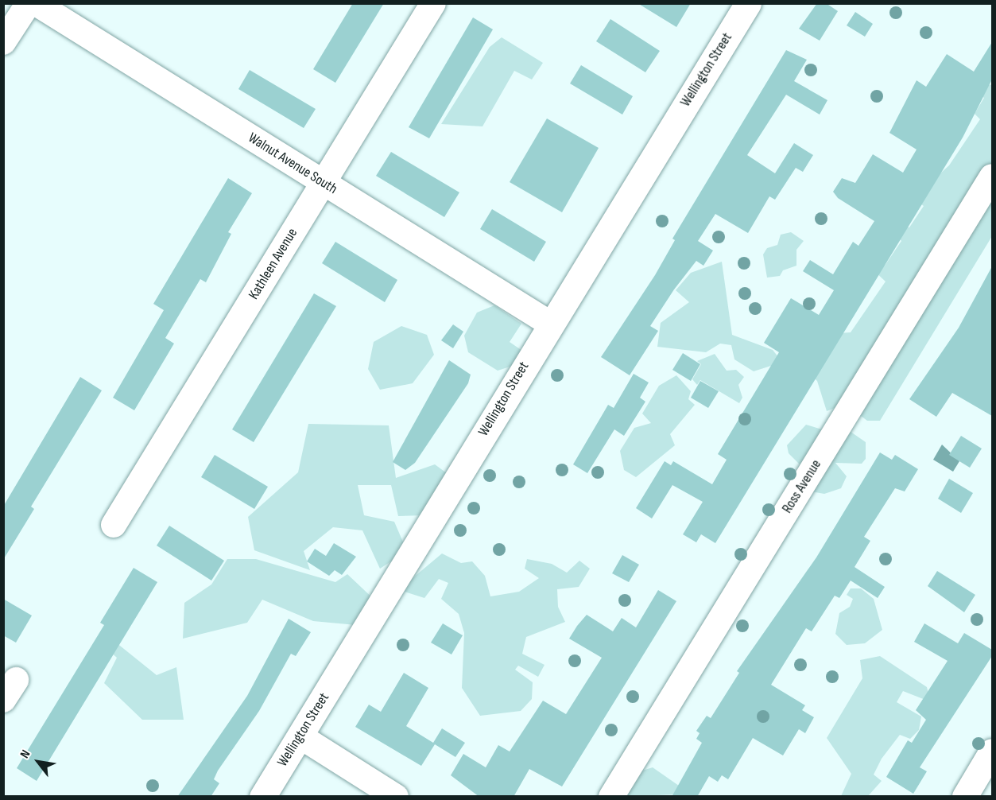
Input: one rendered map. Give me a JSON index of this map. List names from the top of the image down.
{
  "streets": {
    "main road": ["Wellington Street"],
    "street": ["Walnut Avenue South", "Kathleen Avenue", "Ross Avenue"]
  },
  "crossings": [
    ["Wellington Street", "Walnut Avenue South"],
    ["Walnut Avenue South", "Kathleen Avenue"]
  ],
  "north": "top left"
}
